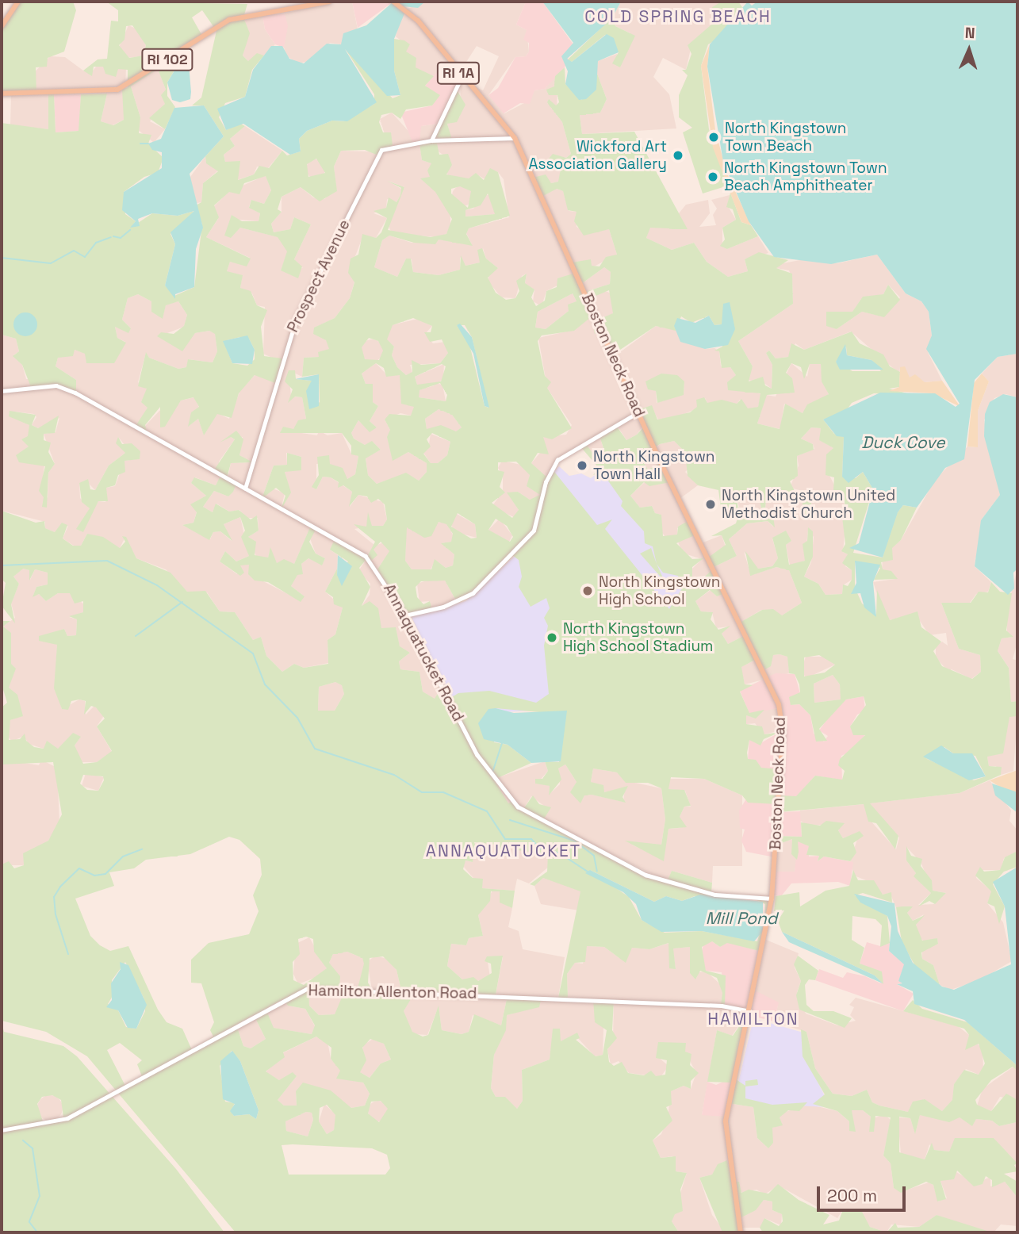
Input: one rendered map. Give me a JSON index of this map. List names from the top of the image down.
{
  "streets": {
    "main road": ["RI 102", "RI 1A", "Boston Neck Road"],
    "street": ["Prospect Avenue", "Annaquatucket Road", "Hamilton Allenton Road"]
  },
  "crossings": [
    ["Prospect Avenue", "Annaquatucket Road"],
    ["Boston Neck Road", "Annaquatucket Road"],
    ["Boston Neck Road", "Hamilton Allenton Road"]
  ],
  "districts": ["COLD SPRING BEACH", "ANNAQUATUCKET", "HAMILTON"],
  "water": ["Duck Cove", "Mill Pond"],
  "places": [
    "North Kingstown Town Beach",
    "Wickford Art Association Gallery",
    "North Kingstown Town Beach Amphitheater",
    "North Kingstown Town Hall",
    "North Kingstown United Methodist Church",
    "North Kingstown High School",
    "North Kingstown High School Stadium"
  ],
  "scale_bar": "200 m",
  "north": "top"
}
